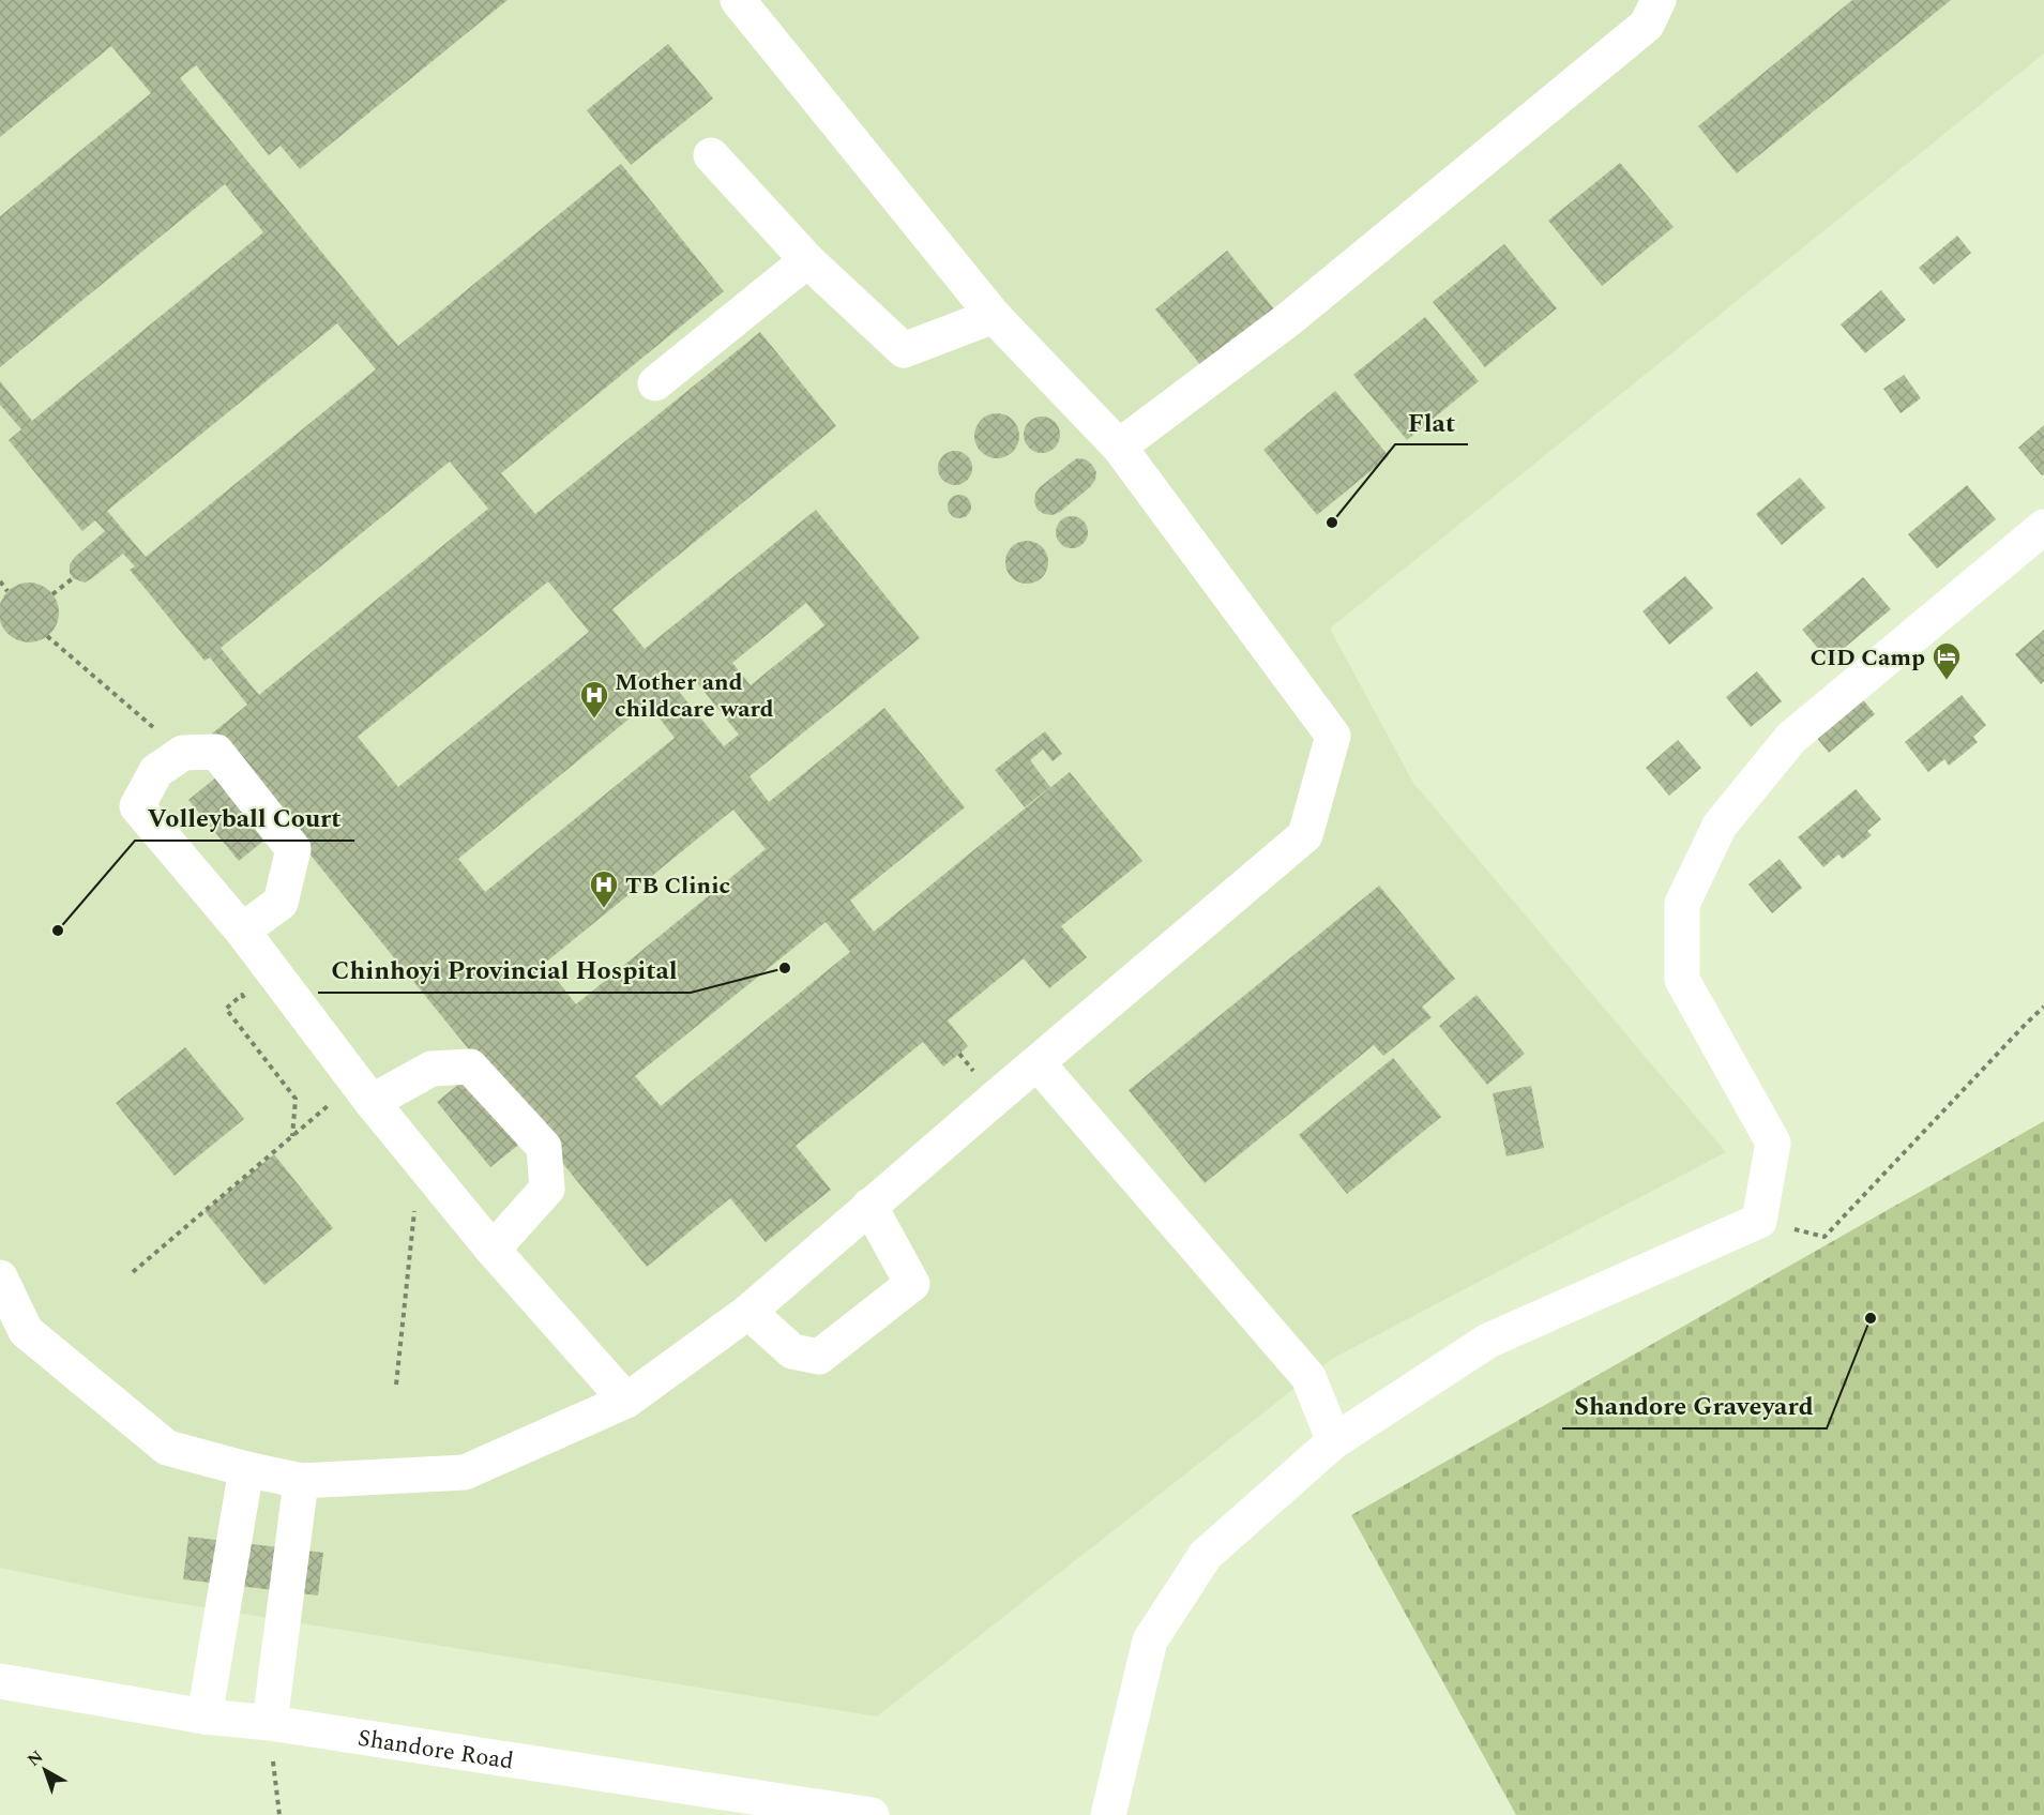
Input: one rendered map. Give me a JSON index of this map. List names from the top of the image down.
{
  "streets": {
    "street": ["Shandore Road"]
  },
  "places": {
    "other": [
      "Flat",
      "Volleyball Court",
      "Chinhoyi Provincial Hospital",
      "Shandore Graveyard"
    ],
    "hotel": ["CID Camp"],
    "hospital": ["Mother and childcare ward", "TB Clinic"]
  },
  "north": "top left"
}
